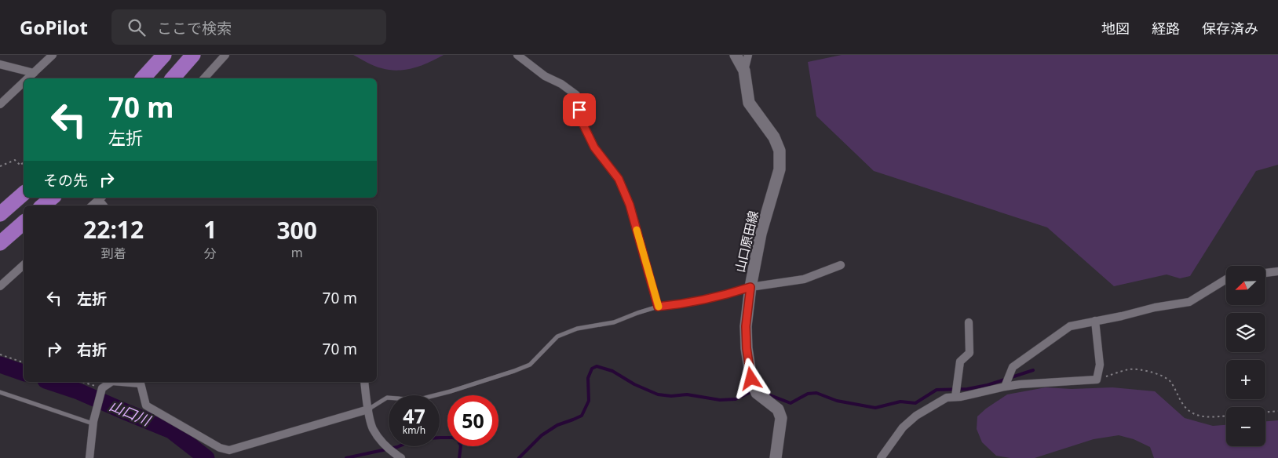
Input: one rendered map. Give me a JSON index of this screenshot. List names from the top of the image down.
{
  "streets": {
    "main road": ["山口原田線"]
  },
  "water": ["山口川"],
  "north": "bottom left",
  "page": {
    "header": "GoPilot",
    "search": "ここで検索",
    "nav": ["地図", "経路", "保存済み"],
    "turn": ["70 m", "左折"],
    "then": "その先",
    "eta": [
      "22:12",
      "到着",
      "1",
      "分",
      "300",
      "m"
    ],
    "map_buttons": ["+", "−"],
    "list": [
      {
        "name": "左折",
        "value": "70 m"
      },
      {
        "name": "右折",
        "value": "70 m"
      }
    ],
    "speed": "47 km/h",
    "limit": "50"
  }
}
